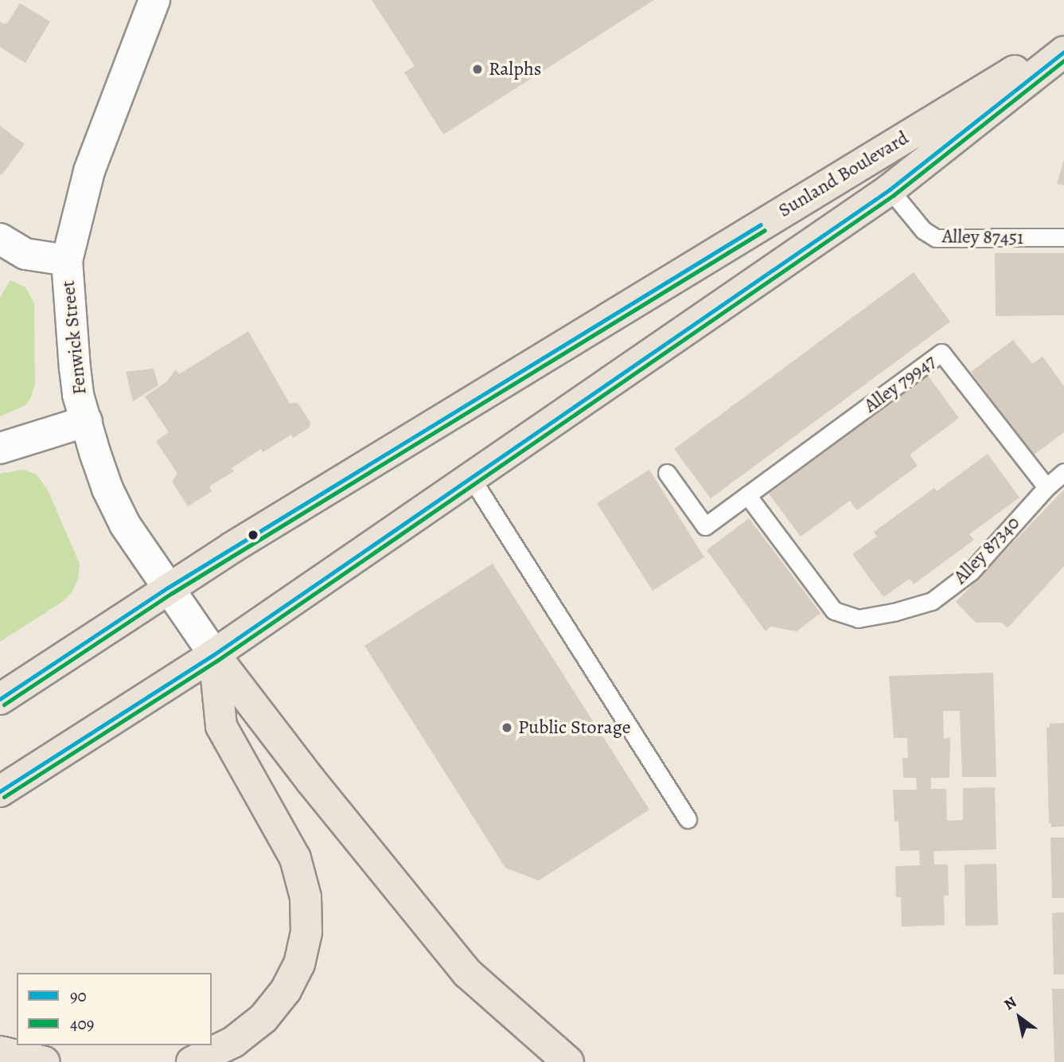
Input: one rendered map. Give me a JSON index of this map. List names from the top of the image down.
{
  "streets": {
    "main road": ["Sunland Boulevard"],
    "street": ["Fenwick Street"],
    "lane": ["Alley 87451", "Alley 79947", "Alley 87340"]
  },
  "crossings": [
    ["Sunland Boulevard", "Alley 87451"],
    ["Sunland Boulevard", "Fenwick Street"],
    ["Alley 79947", "Alley 87340"]
  ],
  "places": ["Ralphs", "Public Storage"],
  "lines": ["transit line 90", "transit line 409"],
  "legend": ["90", "409"],
  "north": "top left"
}
